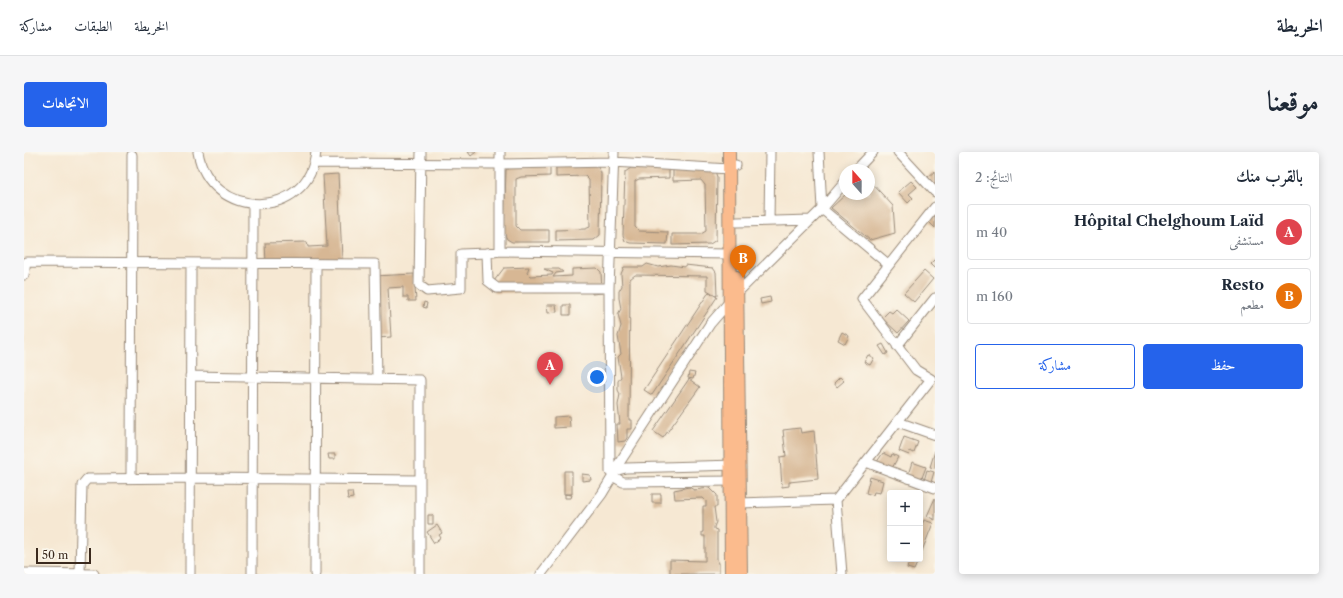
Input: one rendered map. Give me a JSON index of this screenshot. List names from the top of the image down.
{
  "scale_bar": "50 m",
  "north": "top",
  "page": {
    "header": "الخريطة",
    "nav": ["الخريطة", "الطبقات", "مشاركة"],
    "title": "موقعنا",
    "buttons": [
      "الاتجاهات",
      ["حفظ", "مشاركة"]
    ],
    "heading": ["بالقرب منك", "النتائج: 2"],
    "list": [
      {
        "mark": "A",
        "name": "Hôpital Chelghoum Laïd",
        "note": "مستشفى",
        "value": "40 m"
      },
      {
        "mark": "B",
        "name": "Resto",
        "note": "مطعم",
        "value": "160 m"
      }
    ],
    "pins": ["B", "A"],
    "map_buttons": ["+", "−"],
    "scale": "50 m"
  }
}
